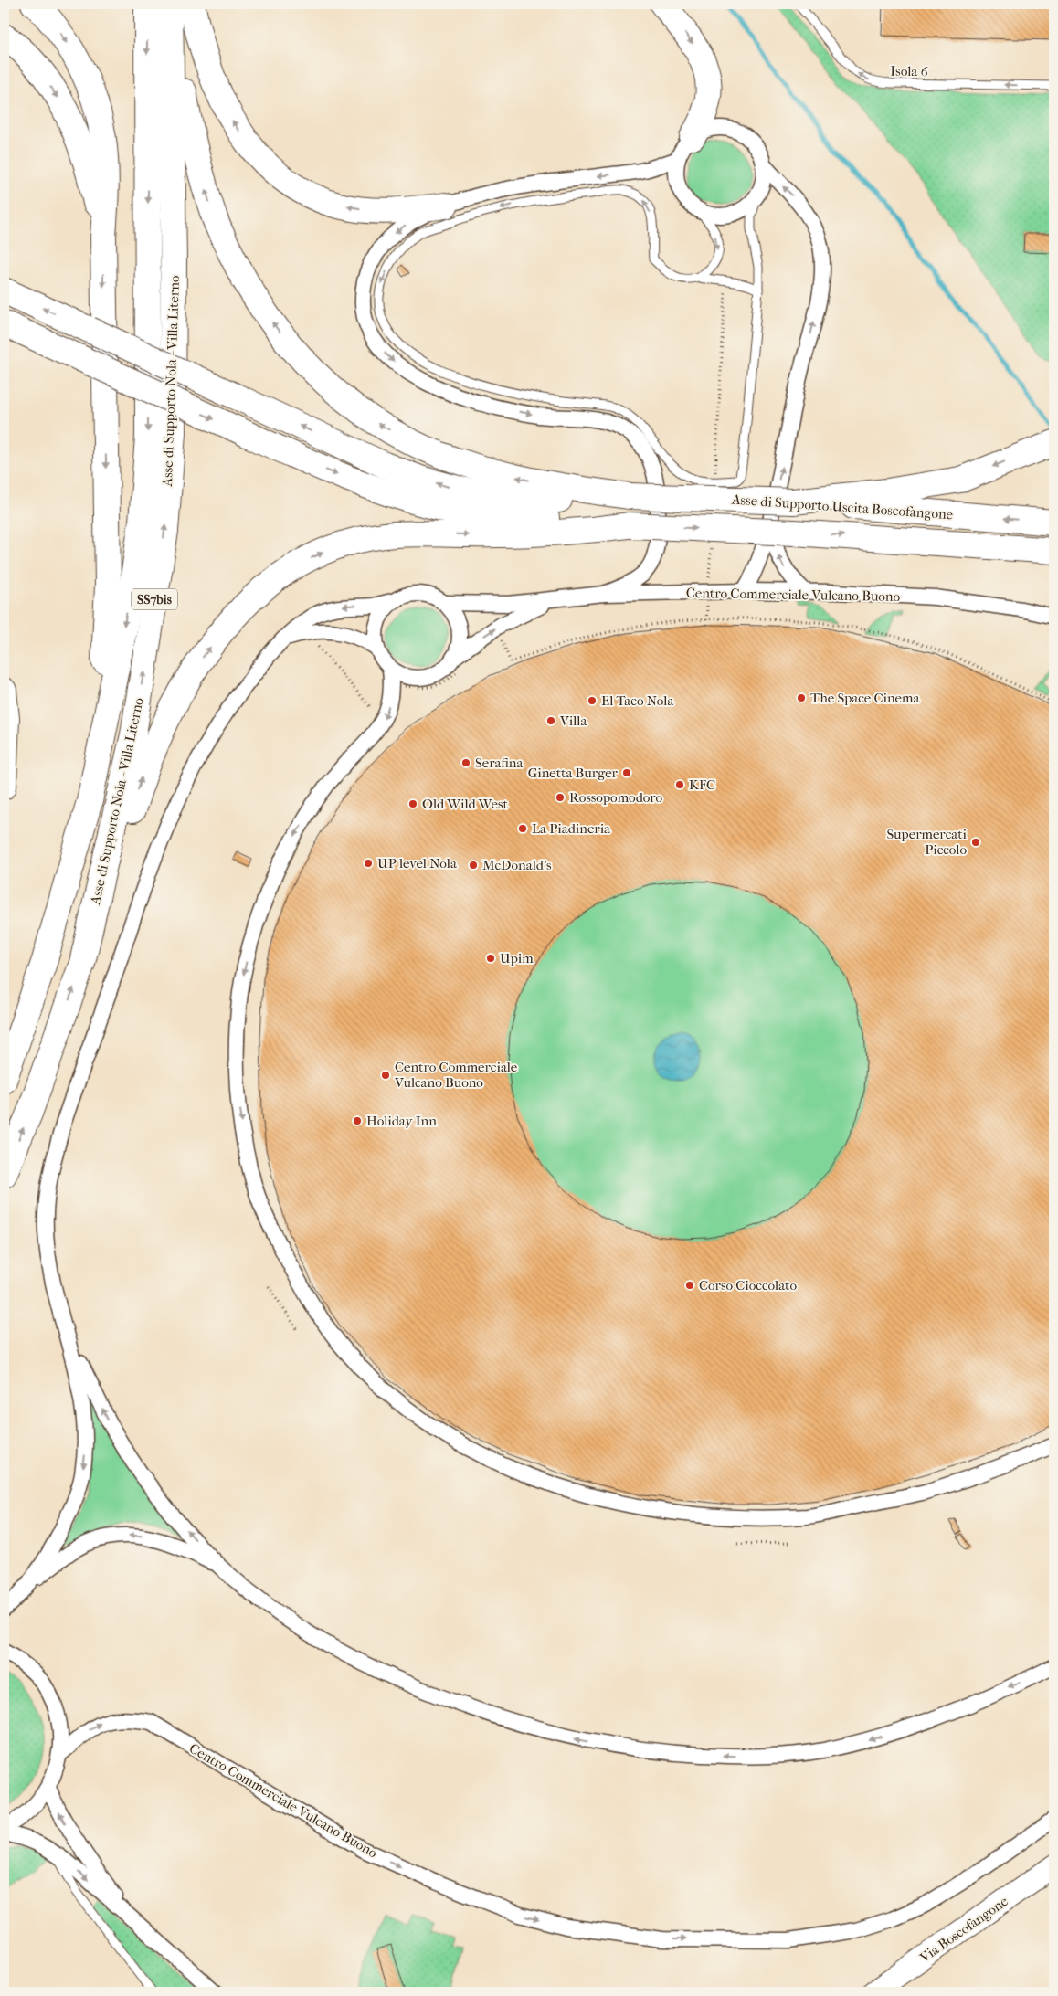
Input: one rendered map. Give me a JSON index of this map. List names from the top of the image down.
{
  "streets": {
    "highway": ["Asse di Supporto Nola - Villa Literno", "Asse di Supporto Uscita Boscofangone", "SS7bis"],
    "street": ["Centro Commerciale Vulcano Buono", "Via Boscofangone"],
    "lane": ["Isola 6"]
  },
  "one_way": ["Isola 6"],
  "places": [
    "The Space Cinema",
    "El Taco Nola",
    "Villa",
    "Serafina",
    "Ginetta Burger",
    "KFC",
    "Rossopomodoro",
    "Old Wild West",
    "La Piadineria",
    "Supermercati Piccolo",
    "UP level Nola",
    "McDonald's",
    "Upim",
    "Centro Commerciale Vulcano Buono",
    "Holiday Inn",
    "Corso Cioccolato"
  ]
}
